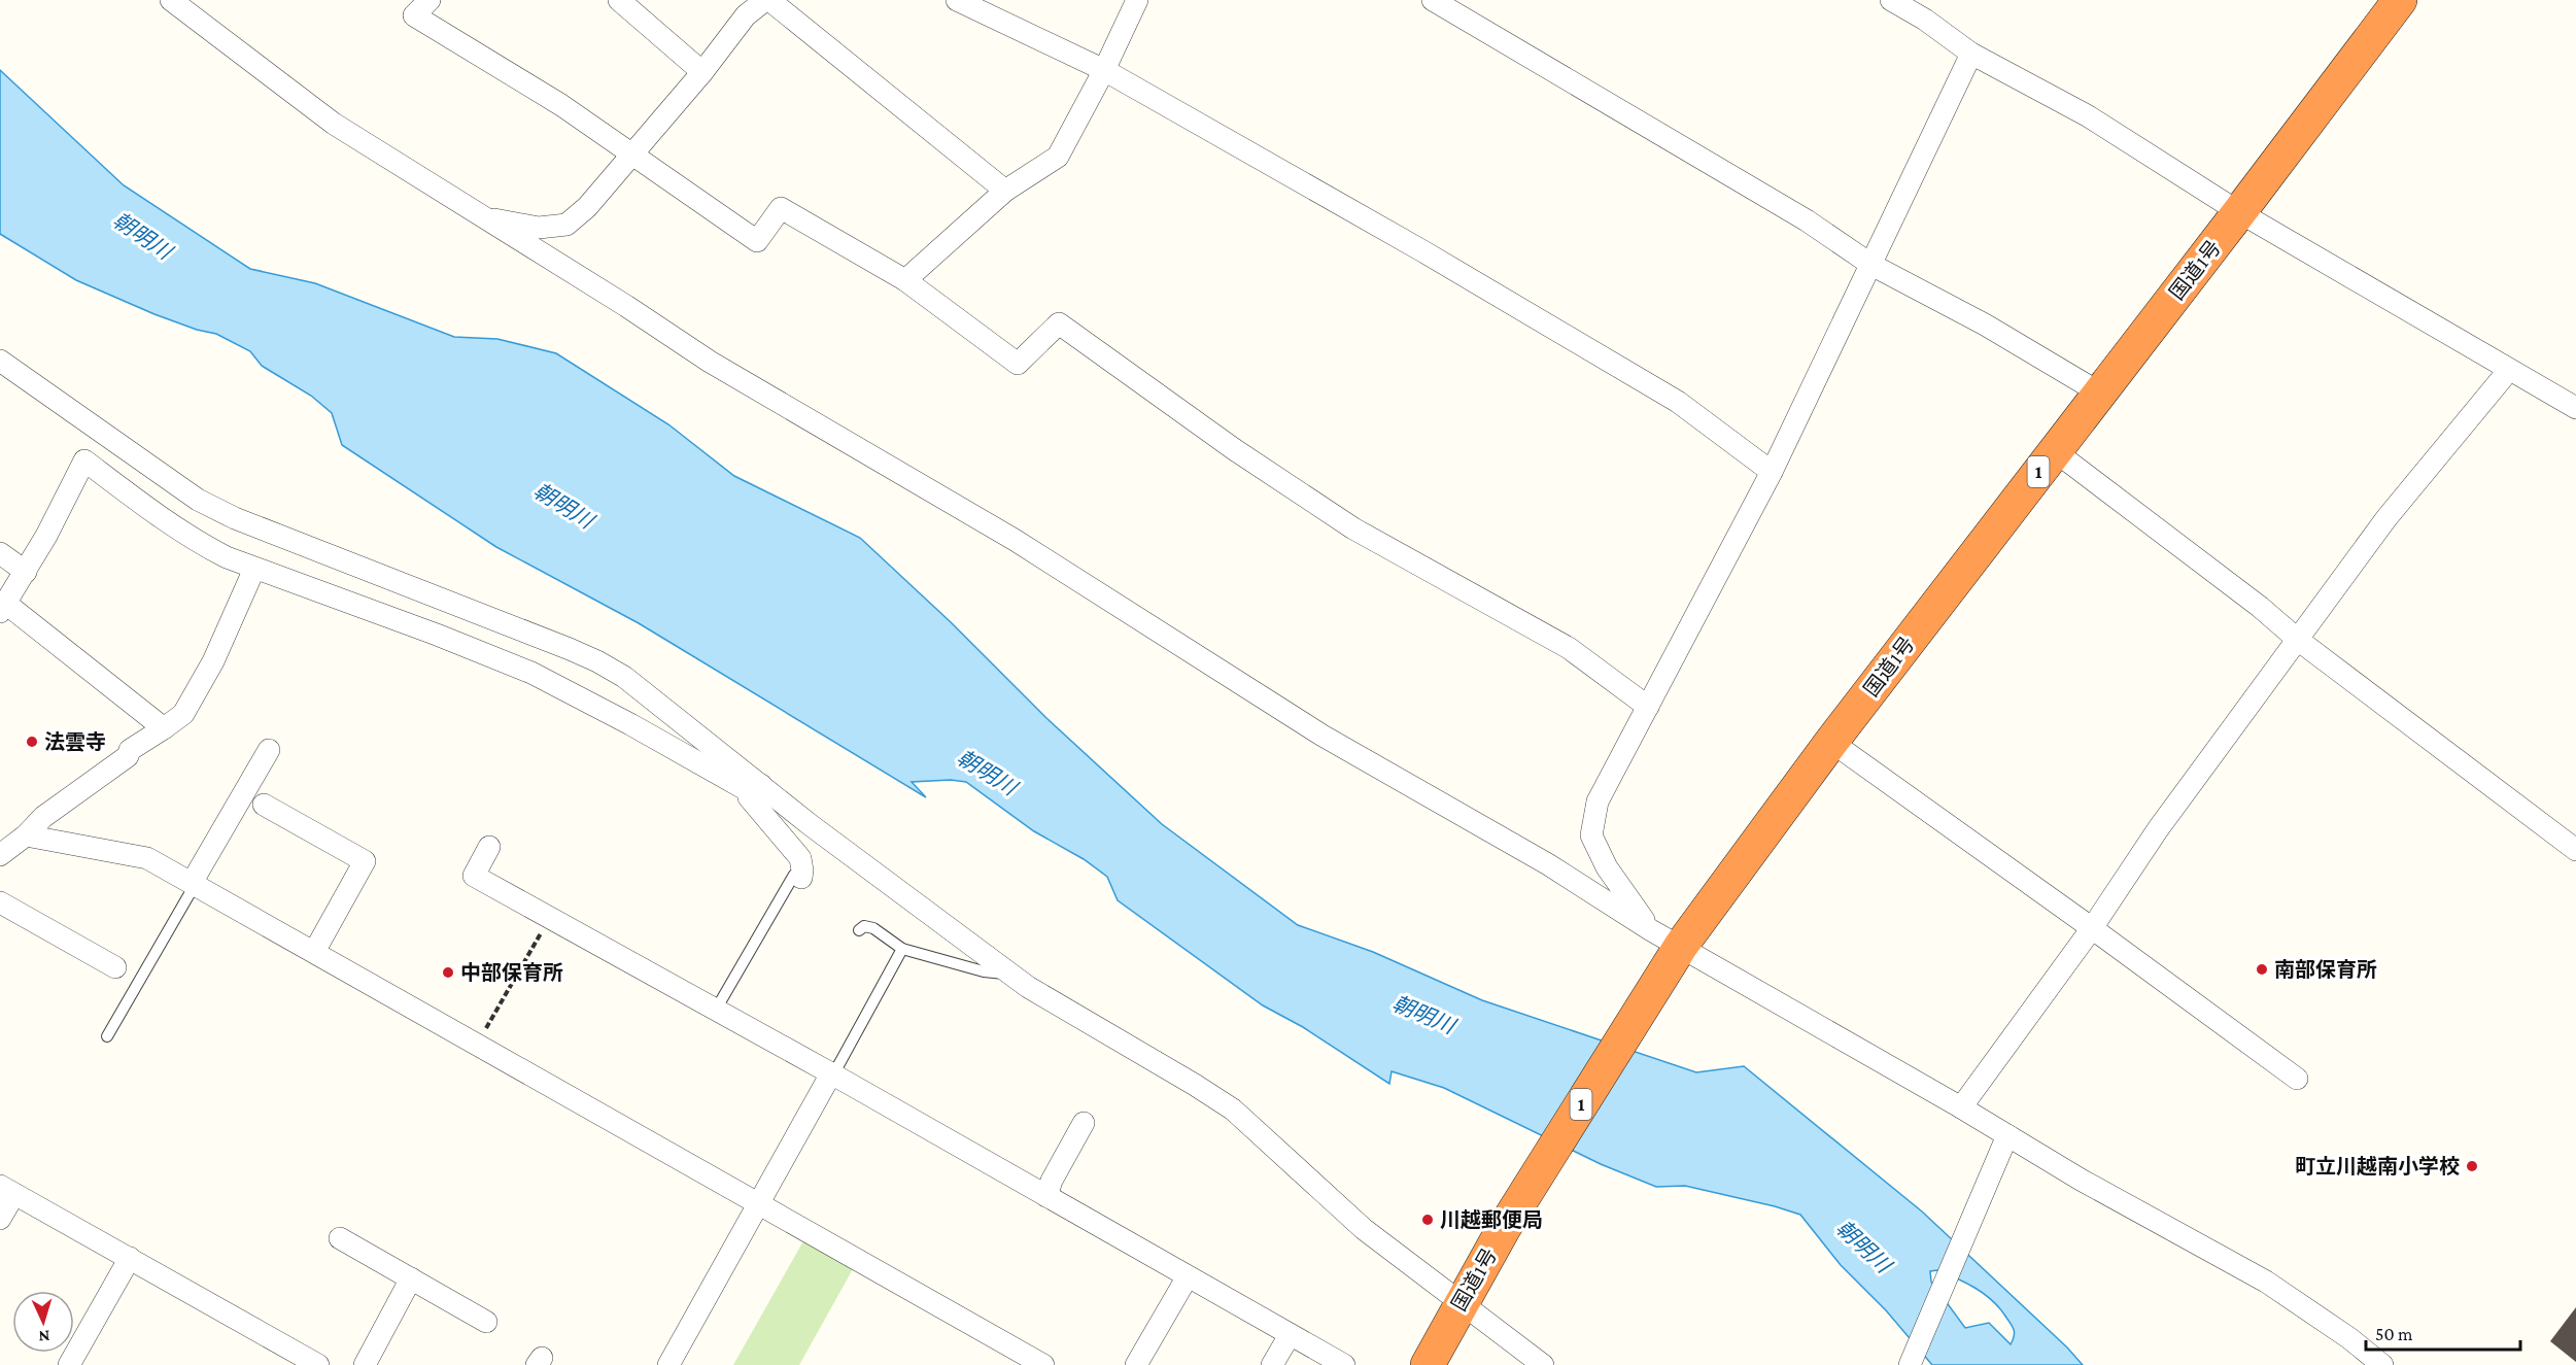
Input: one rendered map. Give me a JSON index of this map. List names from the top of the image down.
{
  "streets": {
    "highway": ["国道1号", "1"]
  },
  "water": ["朝明川"],
  "places": [
    "法雲寺",
    "南部保育所",
    "中部保育所",
    "町立川越南小学校",
    "川越郵便局"
  ],
  "scale_bar": "50 m",
  "north": "bottom"
}
